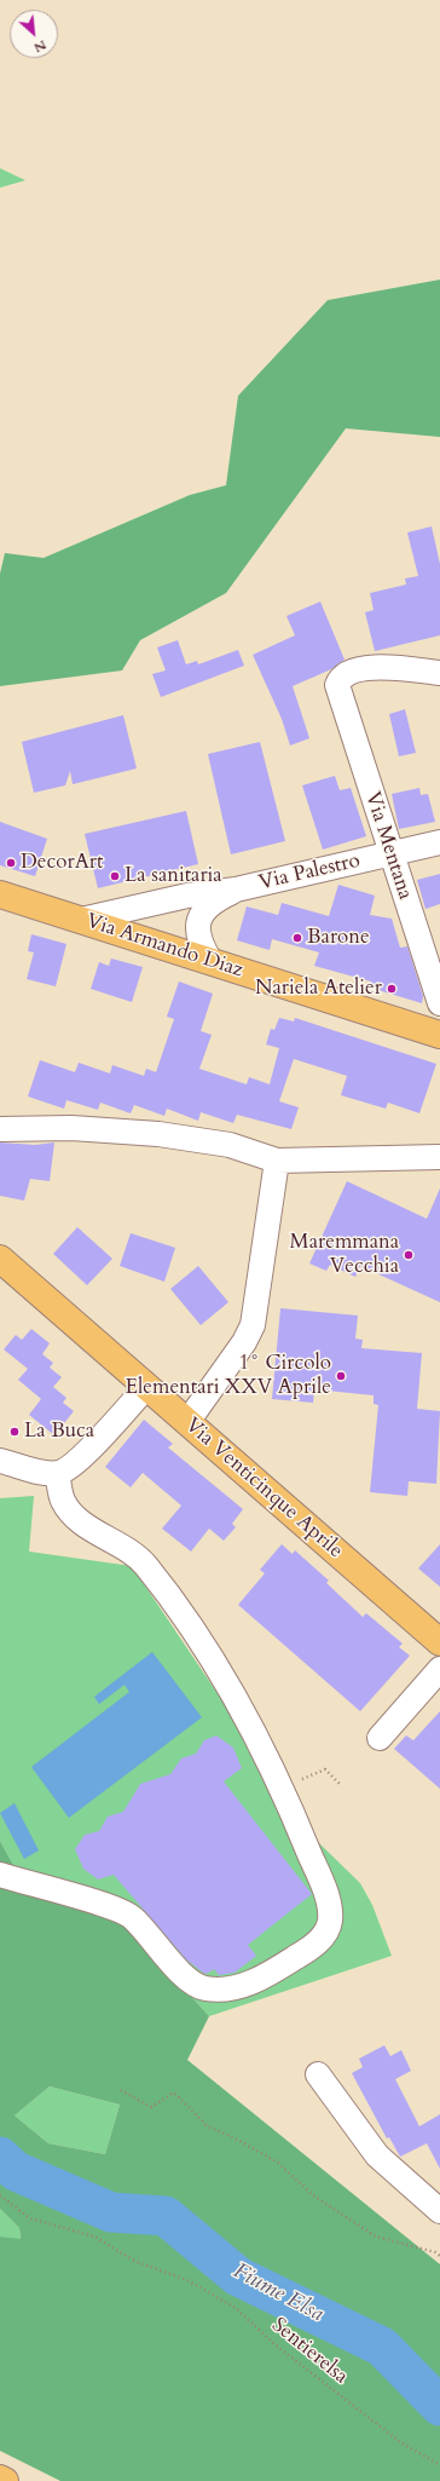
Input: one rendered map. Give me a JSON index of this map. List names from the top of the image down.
{
  "streets": {
    "main road": ["Via Armando Diaz", "Via Venticinque Aprile"],
    "street": ["Via Mentana", "Via Palestro"],
    "path": ["Sentierelsa"]
  },
  "crossings": [
    ["Via Mentana", "Via Palestro"],
    ["Via Palestro", "Via Armando Diaz"]
  ],
  "water": ["Fiume Elsa"],
  "places": [
    "DecorArt",
    "La sanitaria",
    "Barone",
    "Nariela Atelier",
    "Maremmana Vecchia",
    "1° Circolo Elementari XXV Aprile",
    "La Buca"
  ],
  "north": "bottom right"
}
